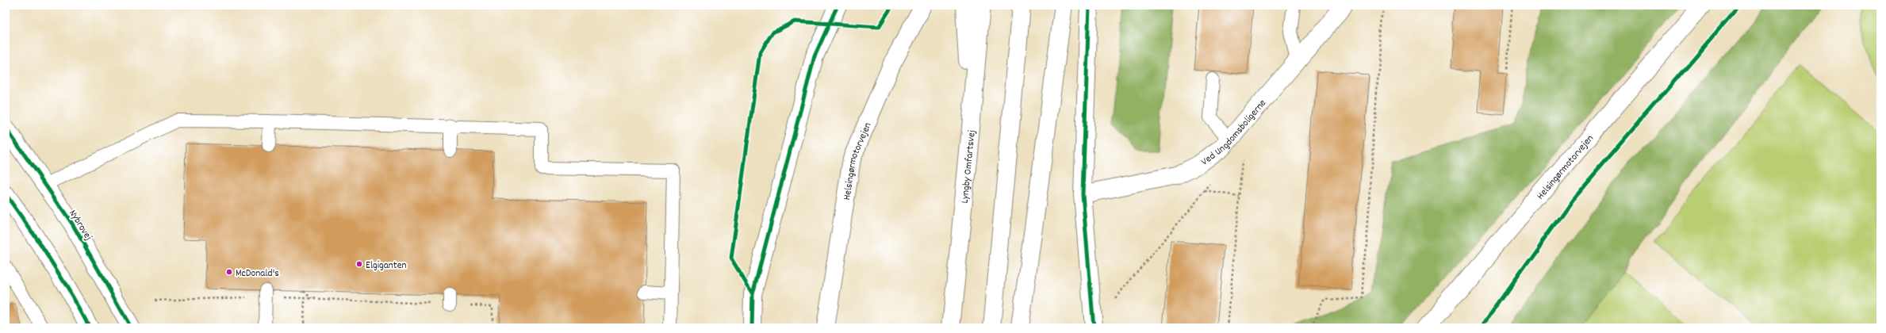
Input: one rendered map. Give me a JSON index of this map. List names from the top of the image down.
{
  "streets": {
    "main road": [
      "Ved Ungdomsboligerne",
      "Helsingørmotorvejen",
      "Lyngby Omfartsvej",
      "Nybrovej"
    ]
  },
  "places": ["Elgiganten", "McDonald's"]
}
